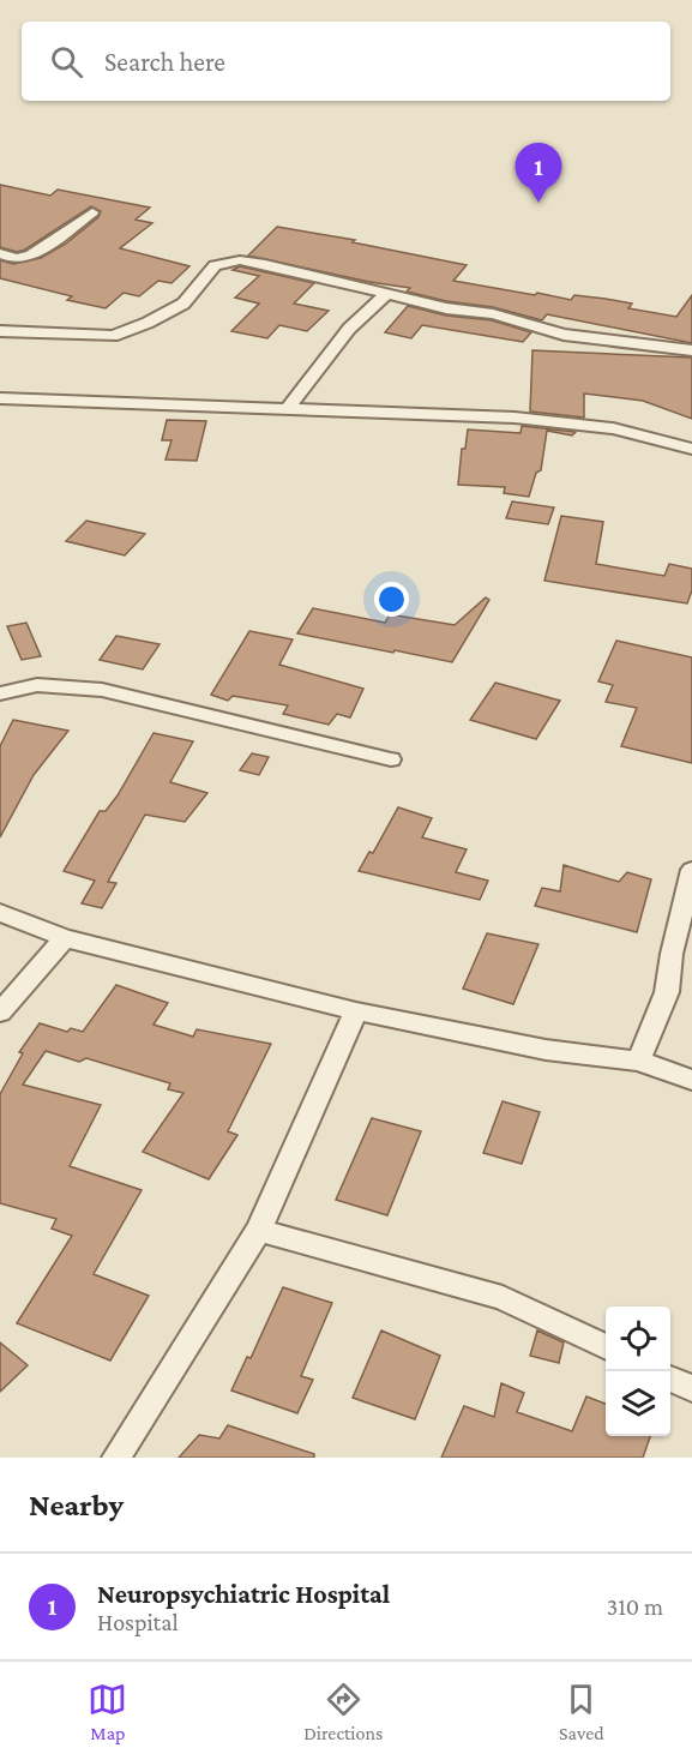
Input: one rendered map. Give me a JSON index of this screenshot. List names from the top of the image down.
{
  "page": {
    "search": "Search here",
    "pins": "1",
    "heading": "Nearby",
    "list": [
      {
        "mark": "1",
        "name": "Neuropsychiatric Hospital",
        "note": "Hospital",
        "value": "310 m"
      }
    ],
    "nav": ["Map", "Directions", "Saved"]
  }
}
